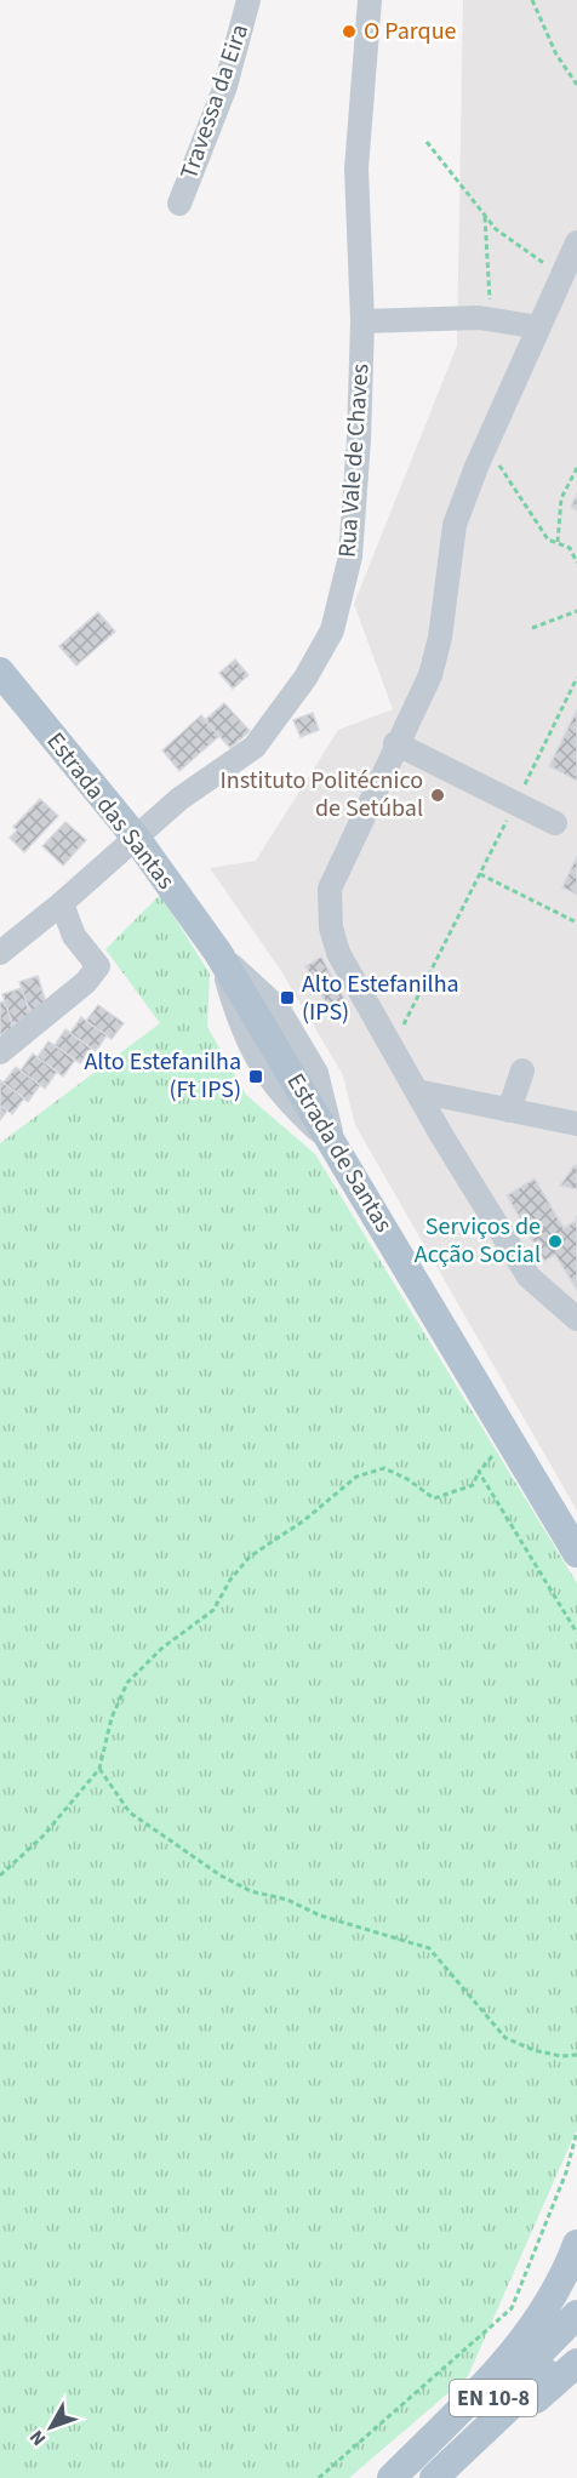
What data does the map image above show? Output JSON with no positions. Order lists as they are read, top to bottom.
{
  "streets": {
    "main road": ["Estrada das Santas", "Estrada de Santas", "EN 10-8"],
    "street": ["Travessa da Eira", "Rua Vale de Chaves"]
  },
  "crossings": [
    ["Rua Vale de Chaves", "Estrada das Santas"],
    ["Estrada das Santas", "Estrada de Santas"]
  ],
  "places": {
    "other": ["O Parque", "Instituto Politécnico de Setúbal", "Serviços de Acção Social"],
    "transit": ["Alto Estefanilha (IPS)", "Alto Estefanilha (Ft IPS)"]
  },
  "north": "bottom left"
}
